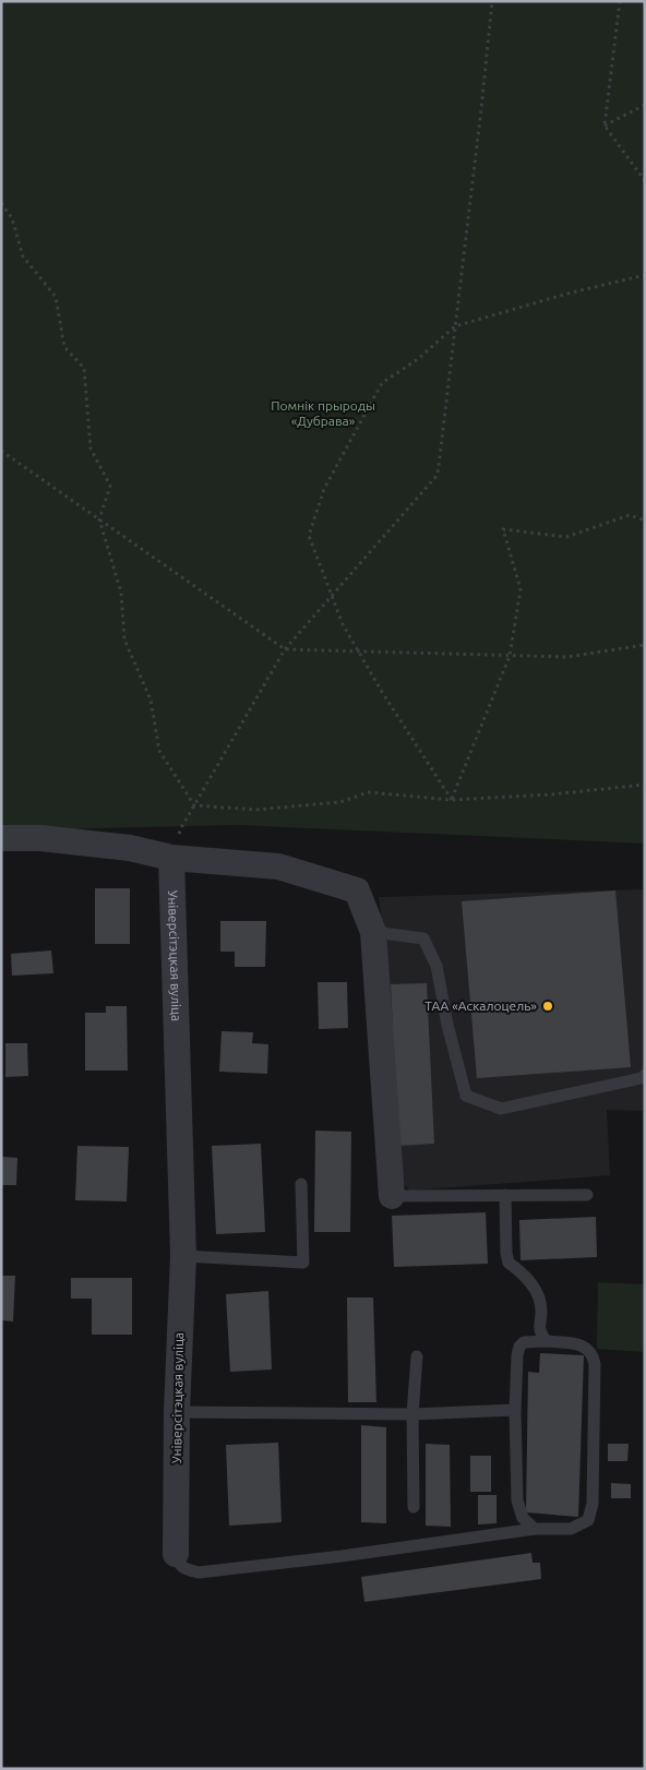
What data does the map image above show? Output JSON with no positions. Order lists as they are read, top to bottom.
{
  "streets": {
    "street": ["Універсітэцкая вуліца"]
  },
  "parks": ["Помнік прыроды «Дубрава»"],
  "places": ["ТАА «Аскалоцель»"]
}
